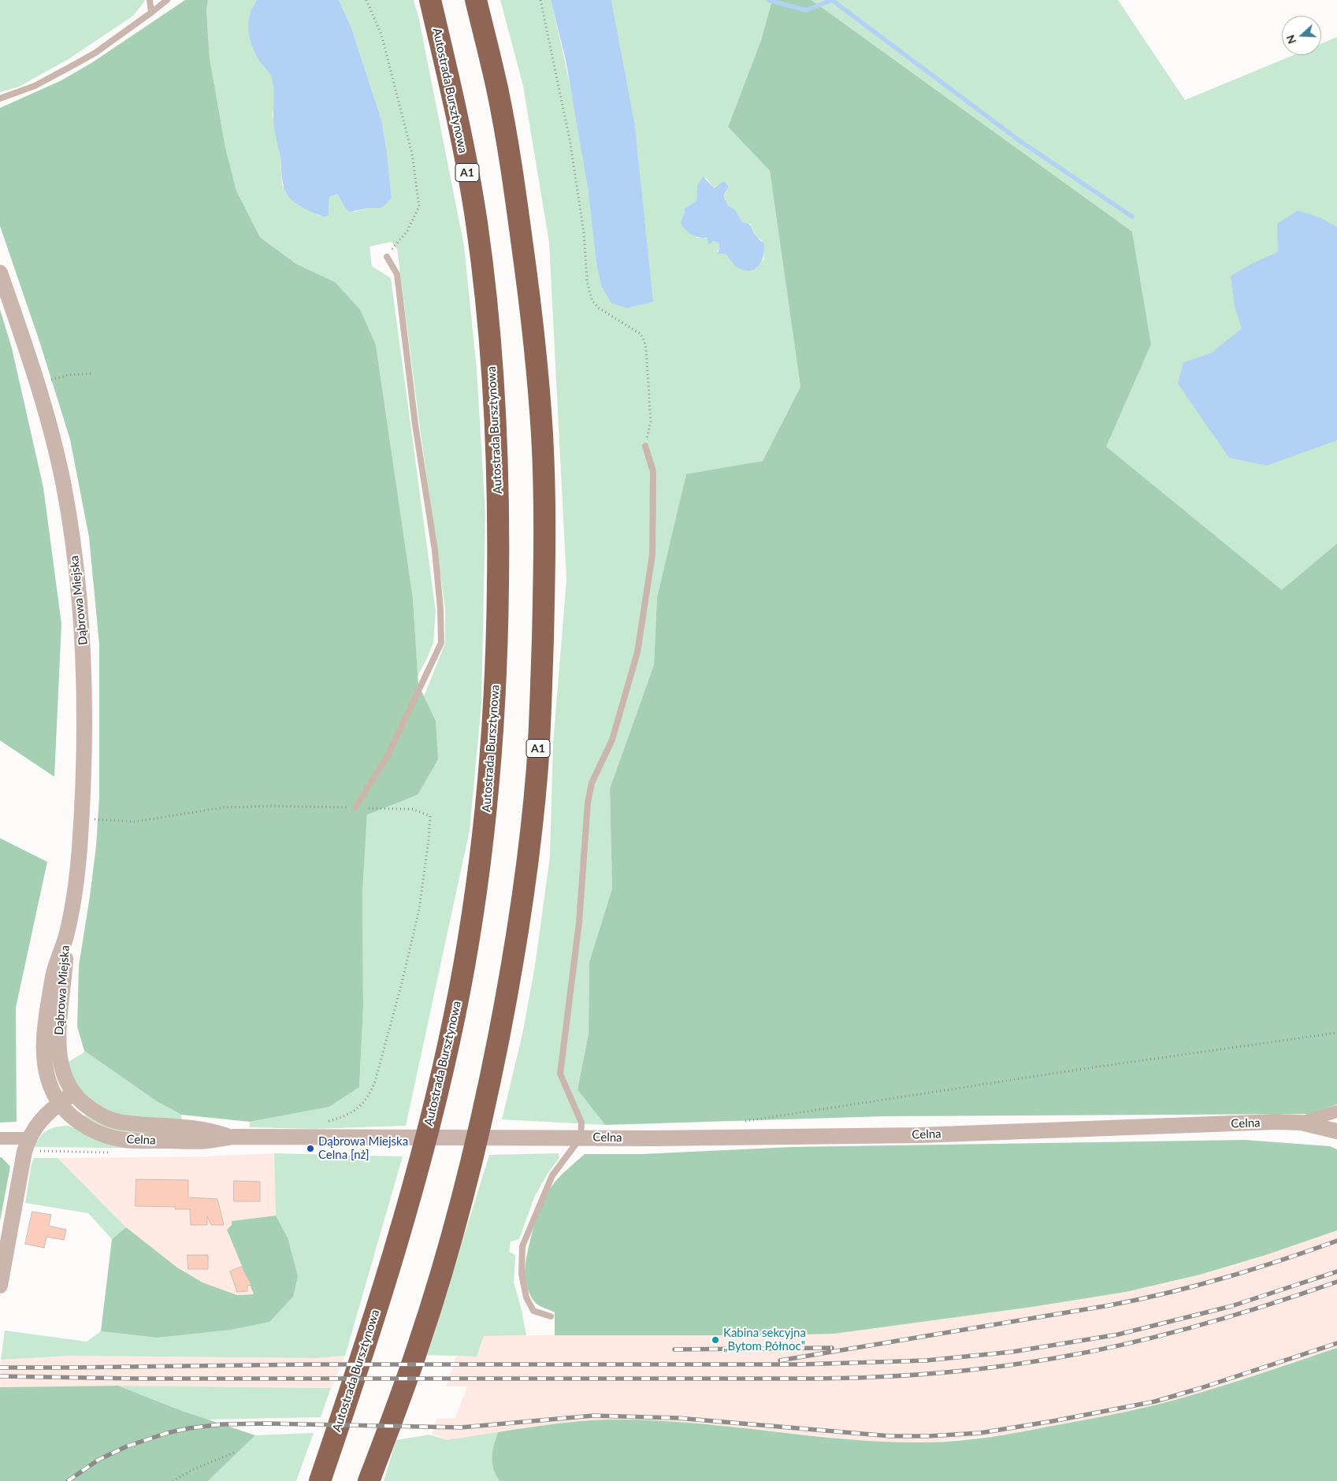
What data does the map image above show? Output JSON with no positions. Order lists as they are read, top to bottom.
{
  "streets": {
    "highway": ["Autostrada Bursztynowa", "A1"],
    "street": ["Dąbrowa Miejska", "Celna"]
  },
  "crossings": [
    ["Dąbrowa Miejska", "Celna"]
  ],
  "places": ["Dąbrowa Miejska Celna [nż]", "Kabina sekcyjna „Bytom Północ”"],
  "north": "left"
}
